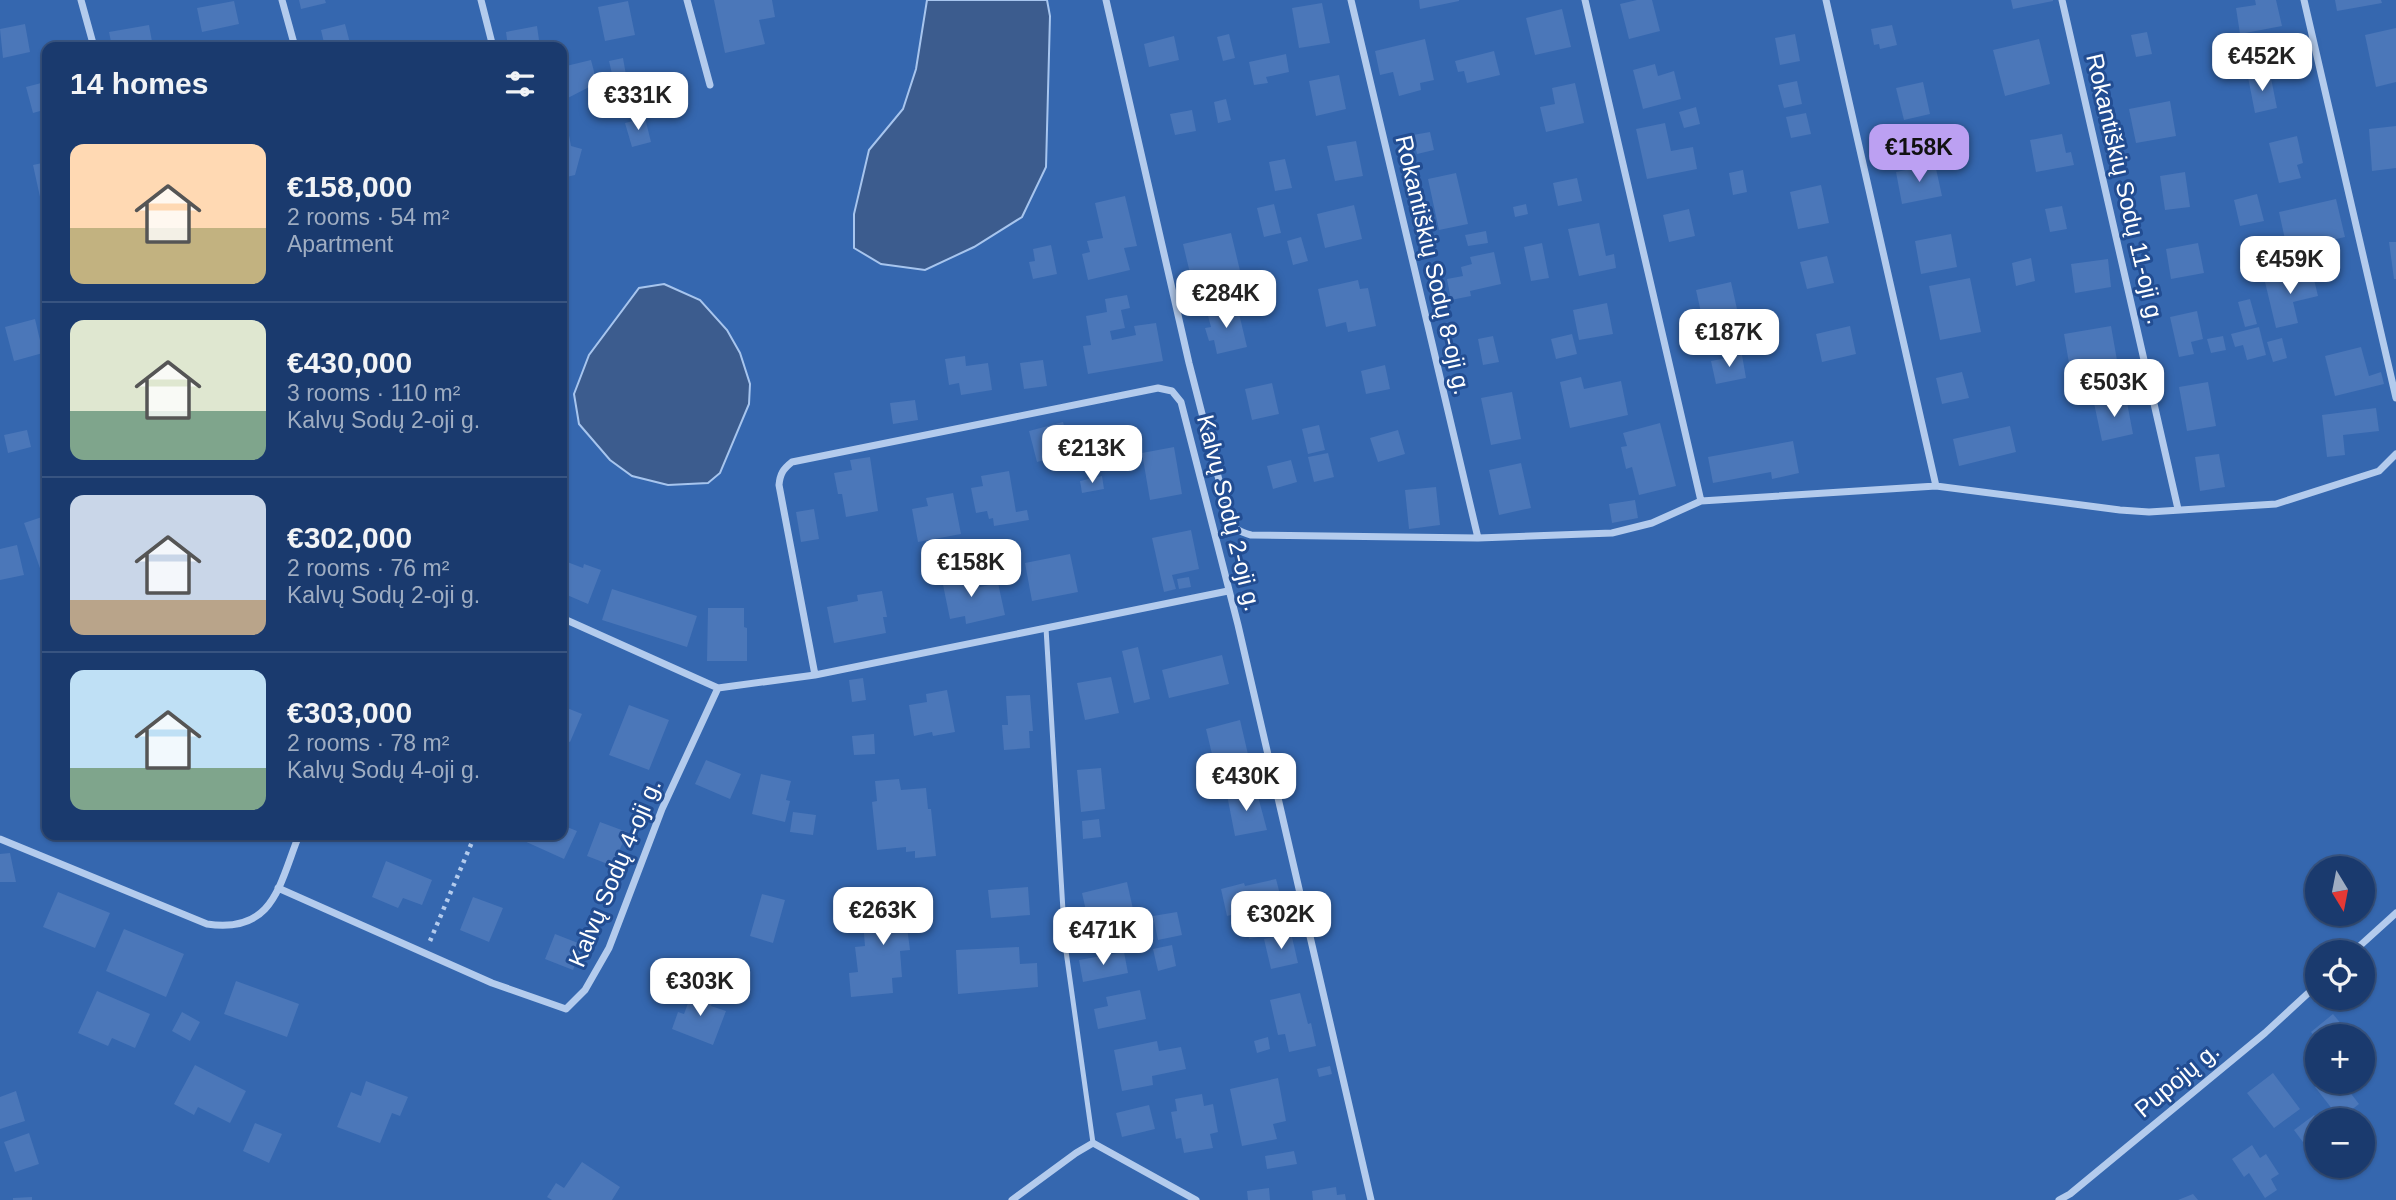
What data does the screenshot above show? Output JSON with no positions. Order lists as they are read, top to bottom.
{
  "streets": {
    "street": [
      "Rokantiškių Sodų 11-oji g.",
      "Rokantiškių Sodų 8-oji g.",
      "Kalvų Sodų 2-oji g.",
      "Kalvų Sodų 4-oji g.",
      "Pupojų g."
    ]
  },
  "north": "bottom",
  "page": {
    "price": [
      "€452K",
      "€331K",
      "€158K",
      "€459K",
      "€284K",
      "€187K",
      "€503K",
      "€213K",
      "€158K",
      "€430K",
      "€263K",
      "€302K",
      "€471K",
      "€303K"
    ],
    "heading": "14 homes",
    "list": [
      {
        "name": "€158,000",
        "note": "2 rooms · 54 m² · Apartment"
      },
      {
        "name": "€430,000",
        "note": "3 rooms · 110 m² · Kalvų Sodų 2-oji g."
      },
      {
        "name": "€302,000",
        "note": "2 rooms · 76 m² · Kalvų Sodų 2-oji g."
      },
      {
        "name": "€303,000",
        "note": "2 rooms · 78 m² · Kalvų Sodų 4-oji g."
      }
    ],
    "map_buttons": ["+", "−"]
  }
}
